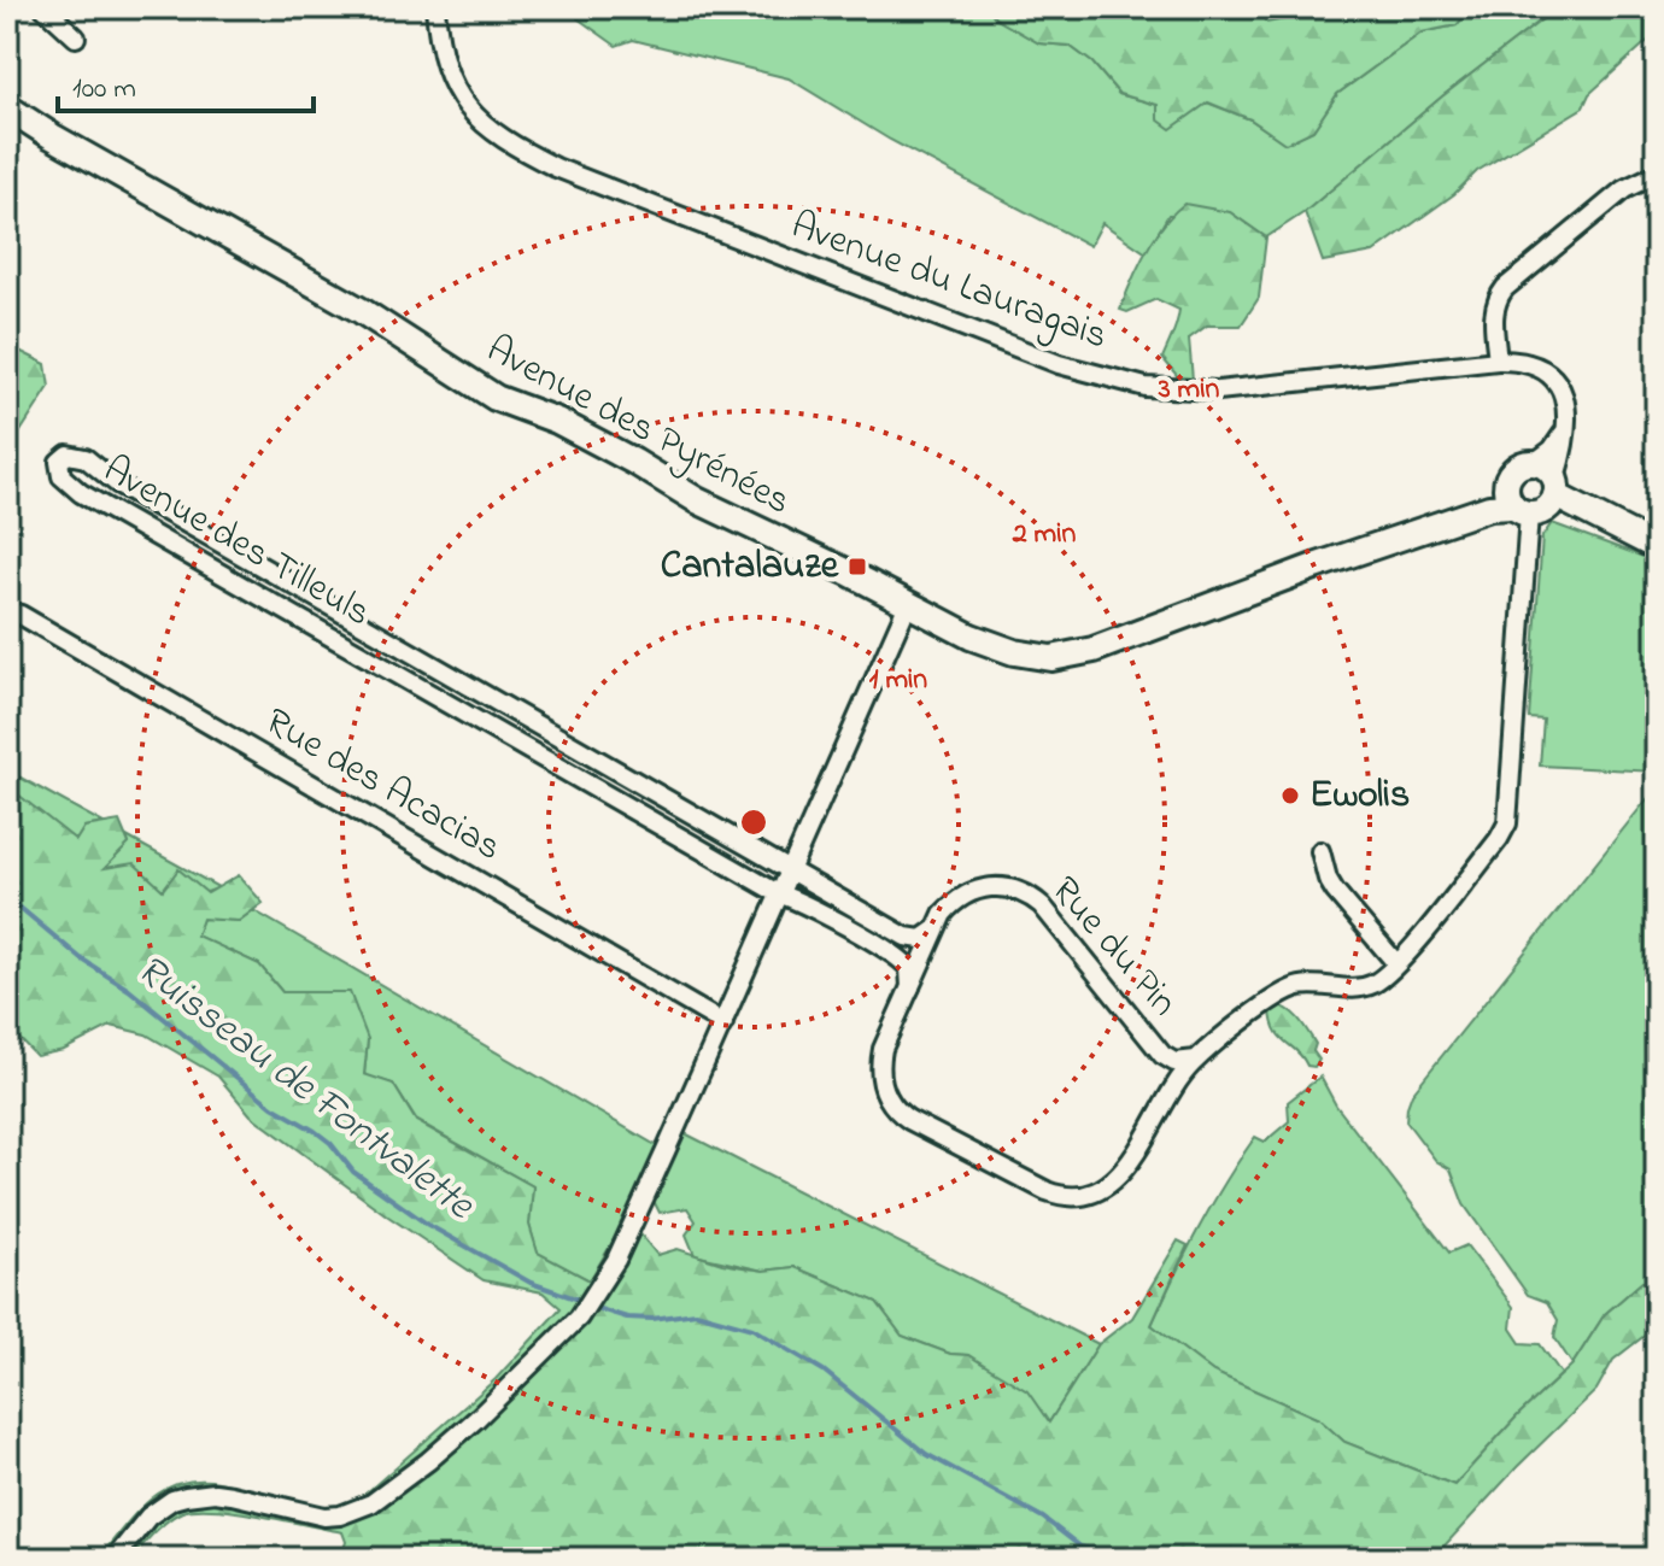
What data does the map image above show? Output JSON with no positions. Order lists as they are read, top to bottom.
{
  "streets": {
    "street": [
      "Avenue du Lauragais",
      "Avenue des Pyrénées",
      "Avenue des Tilleuls",
      "Rue des Acacias",
      "Rue du Pin"
    ]
  },
  "crossings": [
    ["Avenue des Tilleuls", "Rue du Pin"]
  ],
  "water": ["Ruisseau de Fontvalette"],
  "places": {
    "transit": ["Cantalauze"],
    "other": ["Ewolis"]
  },
  "scale_bar": "100 m",
  "rings": ["3 min", "2 min", "1 min"]
}
